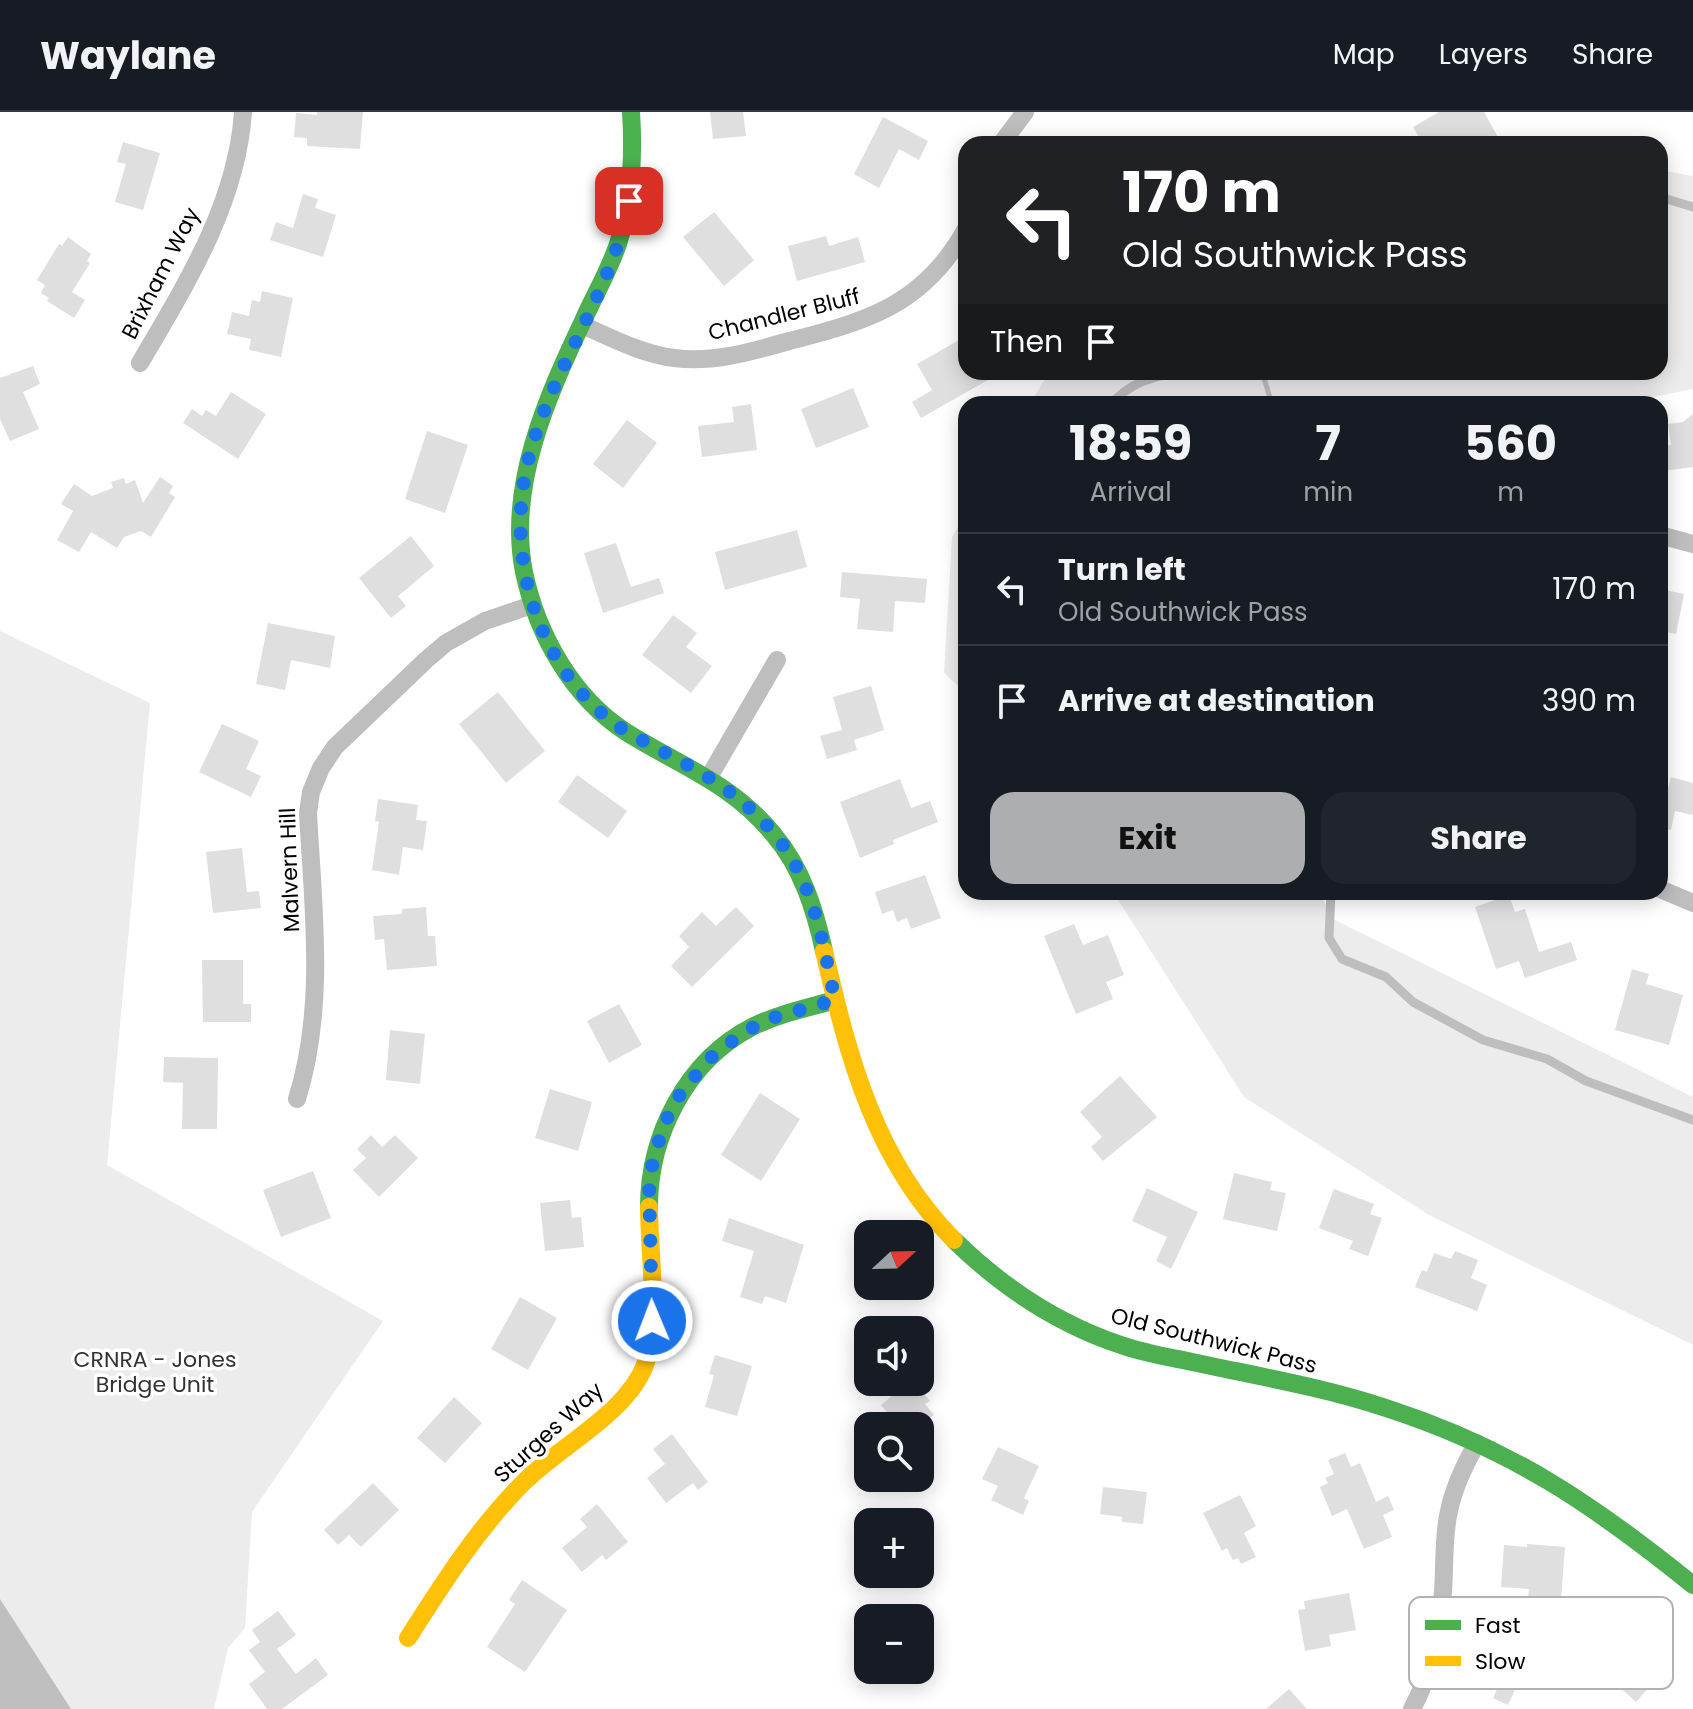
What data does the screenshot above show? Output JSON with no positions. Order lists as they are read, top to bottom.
{
  "streets": {
    "street": [
      "Brixham Way",
      "Chandler Bluff",
      "Malvern Hill",
      "Old Southwick Pass",
      "Sturges Way"
    ]
  },
  "crossings": [
    ["Chandler Bluff", "Old Southwick Pass"],
    ["Malvern Hill", "Old Southwick Pass"],
    ["Old Southwick Pass", "Sturges Way"]
  ],
  "parks": ["CRNRA - Jones Bridge Unit"],
  "legend": ["Fast", "Slow"],
  "north": "right",
  "page": {
    "header": "Waylane",
    "nav": ["Map", "Layers", "Share"],
    "turn": ["170 m", "Old Southwick Pass"],
    "then": "Then",
    "eta": [
      "18:59",
      "Arrival",
      "7",
      "min",
      "560",
      "m"
    ],
    "list": [
      {
        "name": "Turn left",
        "note": "Old Southwick Pass",
        "value": "170 m"
      },
      {
        "name": "Arrive at destination",
        "value": "390 m"
      }
    ],
    "buttons": ["Exit", "Share"],
    "map_buttons": ["+", "−"]
  }
}
